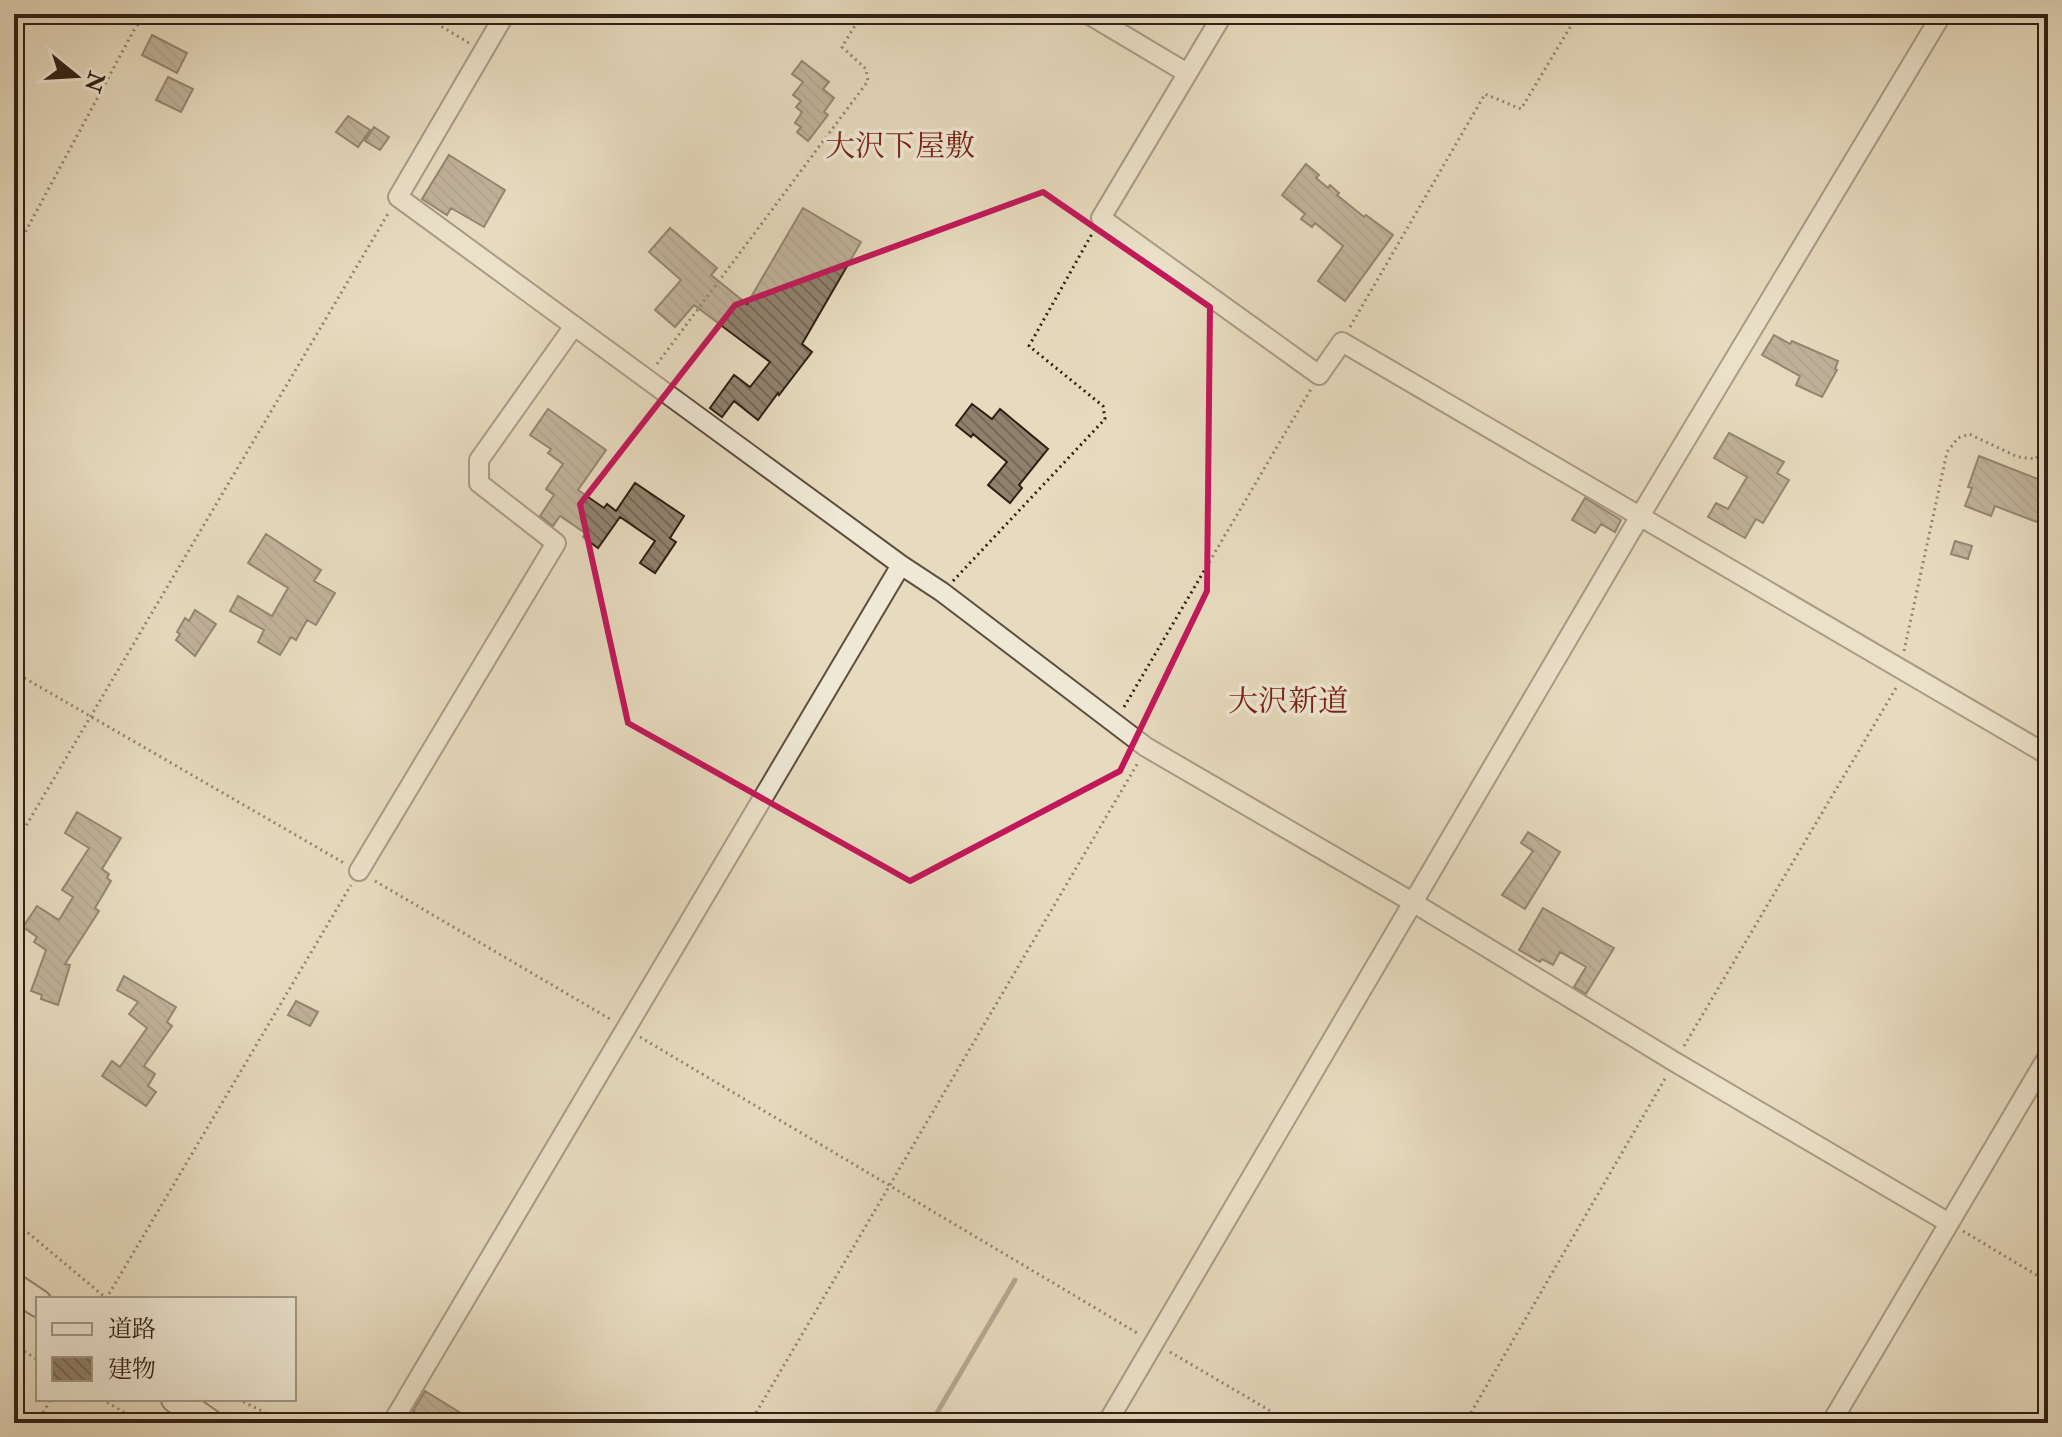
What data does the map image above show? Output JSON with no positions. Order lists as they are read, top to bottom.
{
  "districts": ["大沢下屋敷", "大沢新道"],
  "legend": ["道路", "建物"],
  "north": "right"
}
